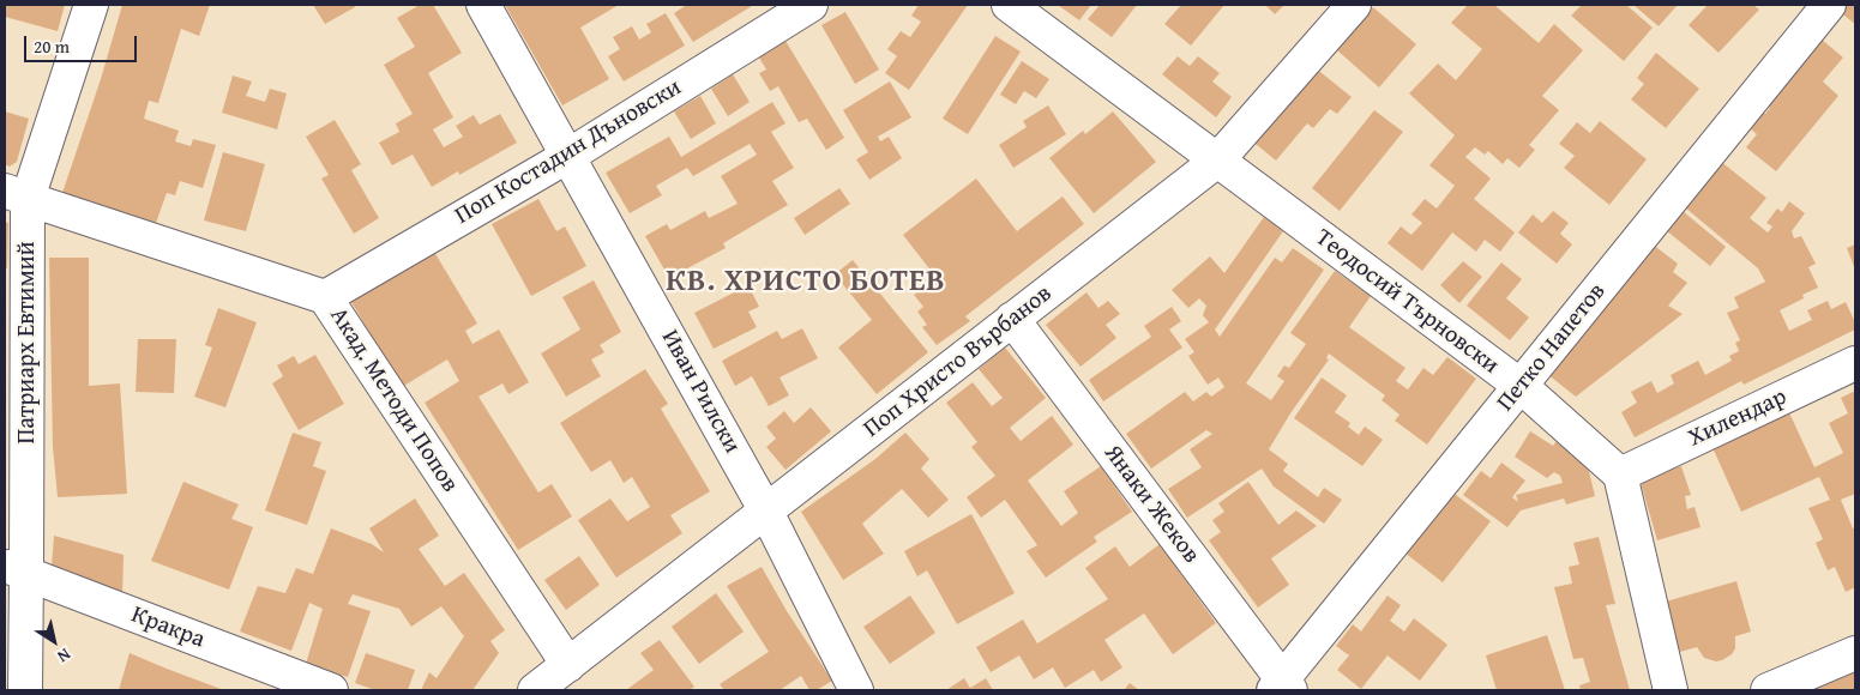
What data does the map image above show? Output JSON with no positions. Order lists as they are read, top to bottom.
{
  "streets": {
    "street": [
      "Поп Костадин Дъновски",
      "Теодосий Търновски",
      "Патриарх Евтимий",
      "Петко Напетов",
      "Поп Христо Върбанов",
      "Иван Рилски",
      "Акад. Методи Попов",
      "Хилендар",
      "Янаки Жеков",
      "Кракра"
    ]
  },
  "crossings": [
    ["Поп Костадин Дъновски", "Иван Рилски"],
    ["Поп Костадин Дъновски", "Акад. Методи Попов"],
    ["Теодосий Търновски", "Петко Напетов"],
    ["Теодосий Търновски", "Поп Христо Върбанов"],
    ["Теодосий Търновски", "Хилендар"],
    ["Патриарх Евтимий", "Акад. Методи Попов"],
    ["Патриарх Евтимий", "Кракра"],
    ["Петко Напетов", "Янаки Жеков"],
    ["Поп Христо Върбанов", "Иван Рилски"],
    ["Поп Христо Върбанов", "Акад. Методи Попов"],
    ["Поп Христо Върбанов", "Янаки Жеков"]
  ],
  "districts": ["КВ. ХРИСТО БОТЕВ"],
  "scale_bar": "20 m",
  "north": "bottom right"
}
